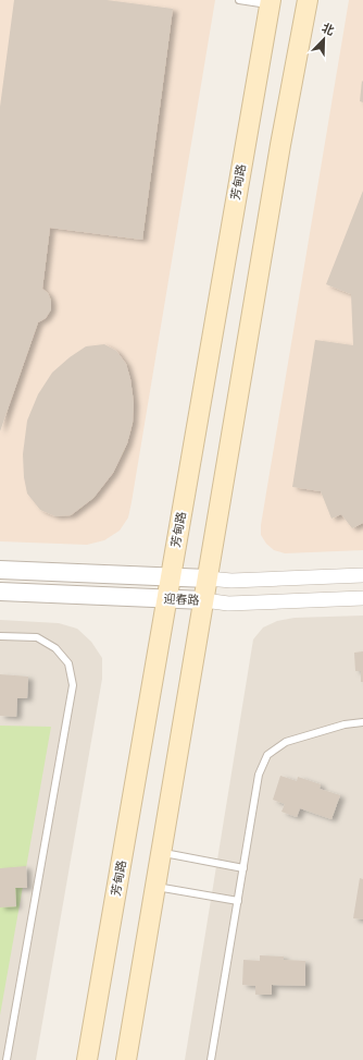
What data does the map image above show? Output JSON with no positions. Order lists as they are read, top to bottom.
{
  "streets": {
    "main road": ["芳甸路"],
    "street": ["迎春路"]
  },
  "crossings": [
    ["芳甸路", "迎春路"]
  ],
  "north": "top right"
}
